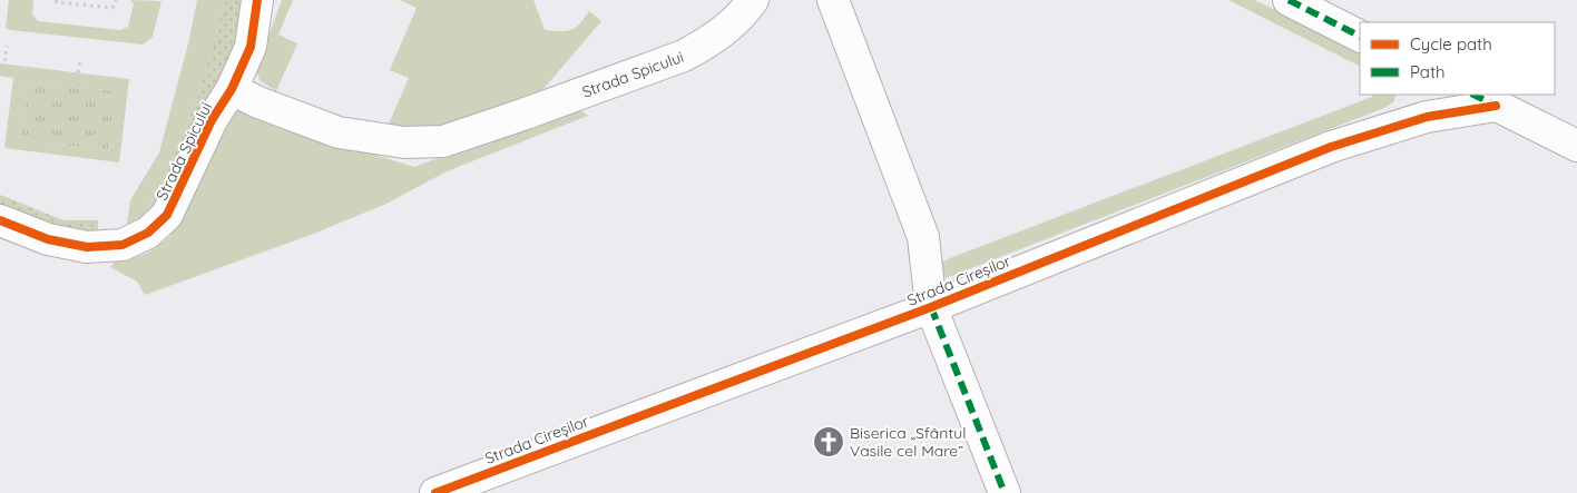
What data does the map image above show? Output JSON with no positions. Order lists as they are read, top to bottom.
{
  "streets": {
    "street": ["Strada Spicului", "Strada Cireșilor"]
  },
  "places": {
    "church": ["Biserica „Sfântul Vasile cel Mare”"]
  },
  "legend": ["Cycle path", "Path"]
}
